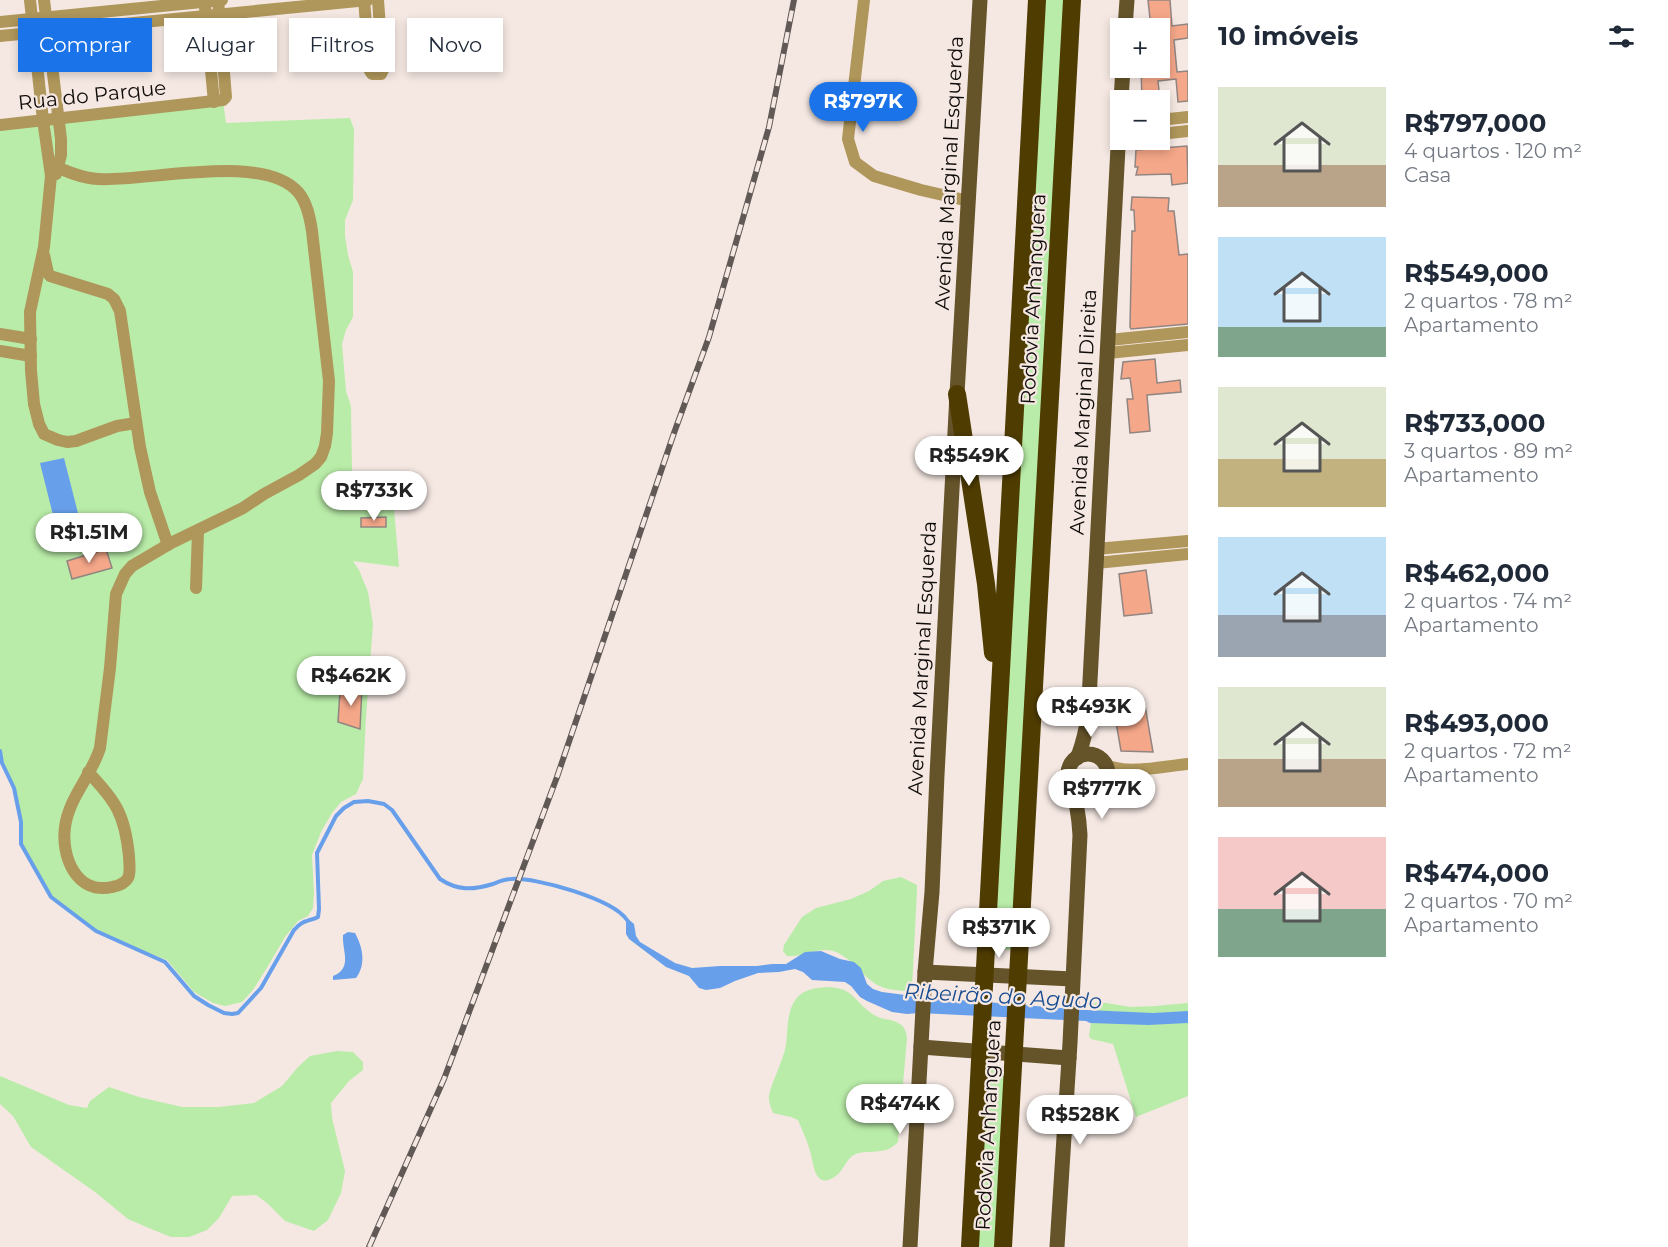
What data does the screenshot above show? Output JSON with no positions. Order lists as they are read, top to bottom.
{
  "streets": {
    "highway": ["Rodovia Anhanguera"],
    "main road": ["Avenida Marginal Esquerda", "Avenida Marginal Direita"],
    "street": ["Rua do Parque"]
  },
  "water": ["Ribeirão do Agudo"],
  "page": {
    "heading": "10 imóveis",
    "map_buttons": ["+", "−"],
    "chip": [
      "Comprar",
      "Alugar",
      "Filtros",
      "Novo"
    ],
    "list": [
      {
        "name": "R$797,000",
        "note": "4 quartos · 120 m² · Casa"
      },
      {
        "name": "R$549,000",
        "note": "2 quartos · 78 m² · Apartamento"
      },
      {
        "name": "R$733,000",
        "note": "3 quartos · 89 m² · Apartamento"
      },
      {
        "name": "R$462,000",
        "note": "2 quartos · 74 m² · Apartamento"
      },
      {
        "name": "R$493,000",
        "note": "2 quartos · 72 m² · Apartamento"
      },
      {
        "name": "R$474,000",
        "note": "2 quartos · 70 m² · Apartamento"
      }
    ],
    "price": [
      "R$797K",
      "R$549K",
      "R$733K",
      "R$1.51M",
      "R$462K",
      "R$493K",
      "R$777K",
      "R$371K",
      "R$474K",
      "R$528K"
    ]
  }
}
